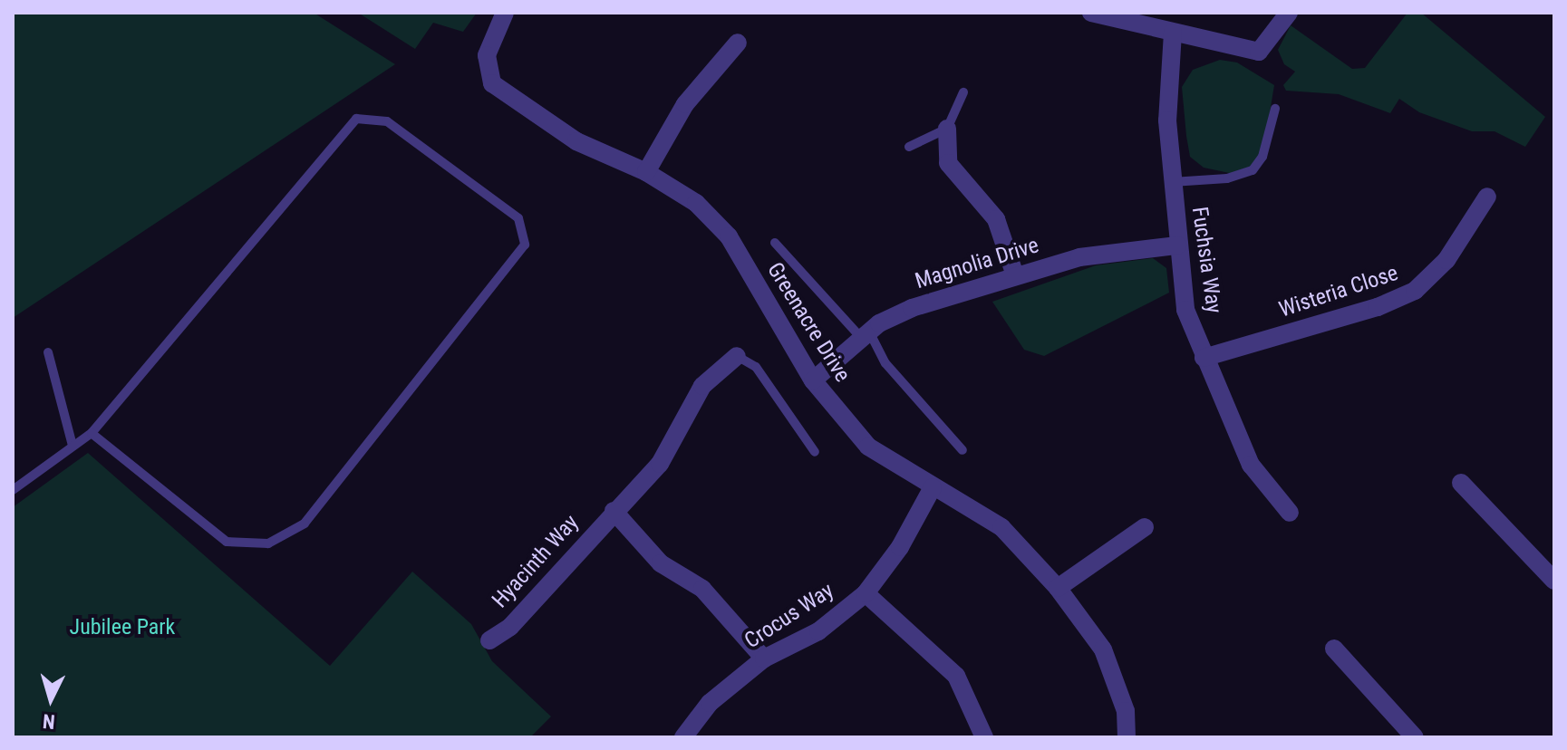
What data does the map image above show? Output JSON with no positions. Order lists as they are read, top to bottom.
{
  "streets": {
    "street": [
      "Fuchsia Way",
      "Magnolia Drive",
      "Wisteria Close",
      "Greenacre Drive",
      "Hyacinth Way",
      "Crocus Way"
    ]
  },
  "crossings": [
    ["Fuchsia Way", "Magnolia Drive"],
    ["Fuchsia Way", "Wisteria Close"],
    ["Magnolia Drive", "Greenacre Drive"],
    ["Greenacre Drive", "Crocus Way"]
  ],
  "parks": ["Jubilee Park"],
  "north": "bottom"
}
